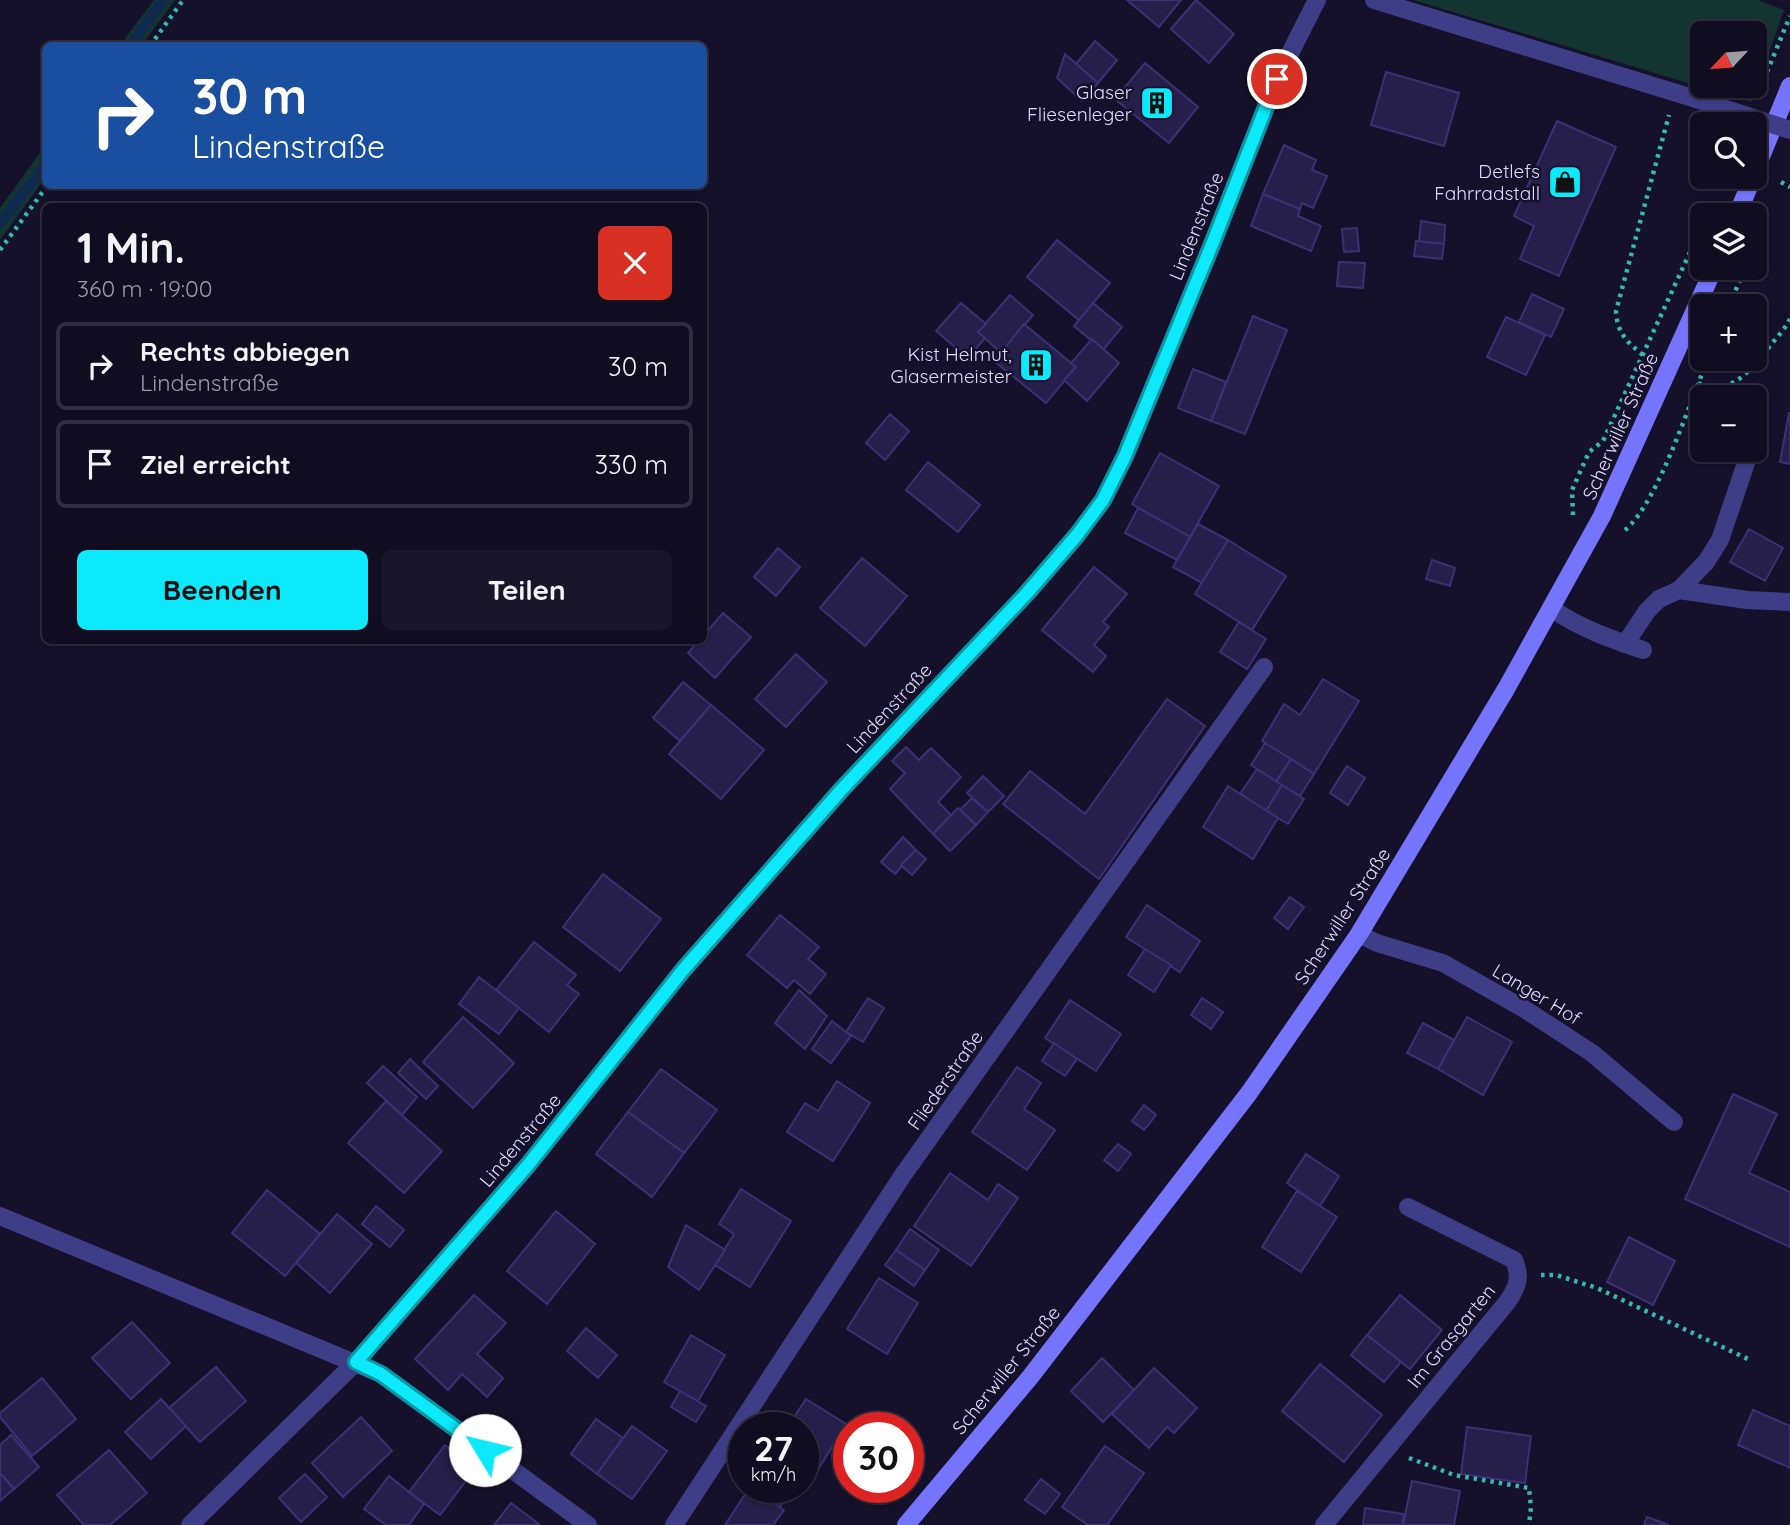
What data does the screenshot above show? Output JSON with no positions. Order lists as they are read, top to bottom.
{
  "streets": {
    "street": [
      "Lindenstraße",
      "Scherwiller Straße",
      "Langer Hof",
      "Fliederstraße",
      "Im Grasgarten"
    ]
  },
  "crossings": [
    ["Scherwiller Straße", "Langer Hof"]
  ],
  "places": {
    "building": ["Glaser Fliesenleger", "Kist Helmut, Glasermeister"],
    "shop": ["Detlefs Fahrradstall"]
  },
  "north": "bottom left",
  "page": {
    "map_buttons": ["+", "−"],
    "turn": ["30 m", "Lindenstraße"],
    "heading": ["1 Min.", "360 m · 19:00"],
    "list": [
      {
        "name": "Rechts abbiegen",
        "note": "Lindenstraße",
        "value": "30 m"
      },
      {
        "name": "Ziel erreicht",
        "value": "330 m"
      }
    ],
    "buttons": ["Beenden", "Teilen"],
    "speed": "27 km/h",
    "limit": "30"
  }
}
